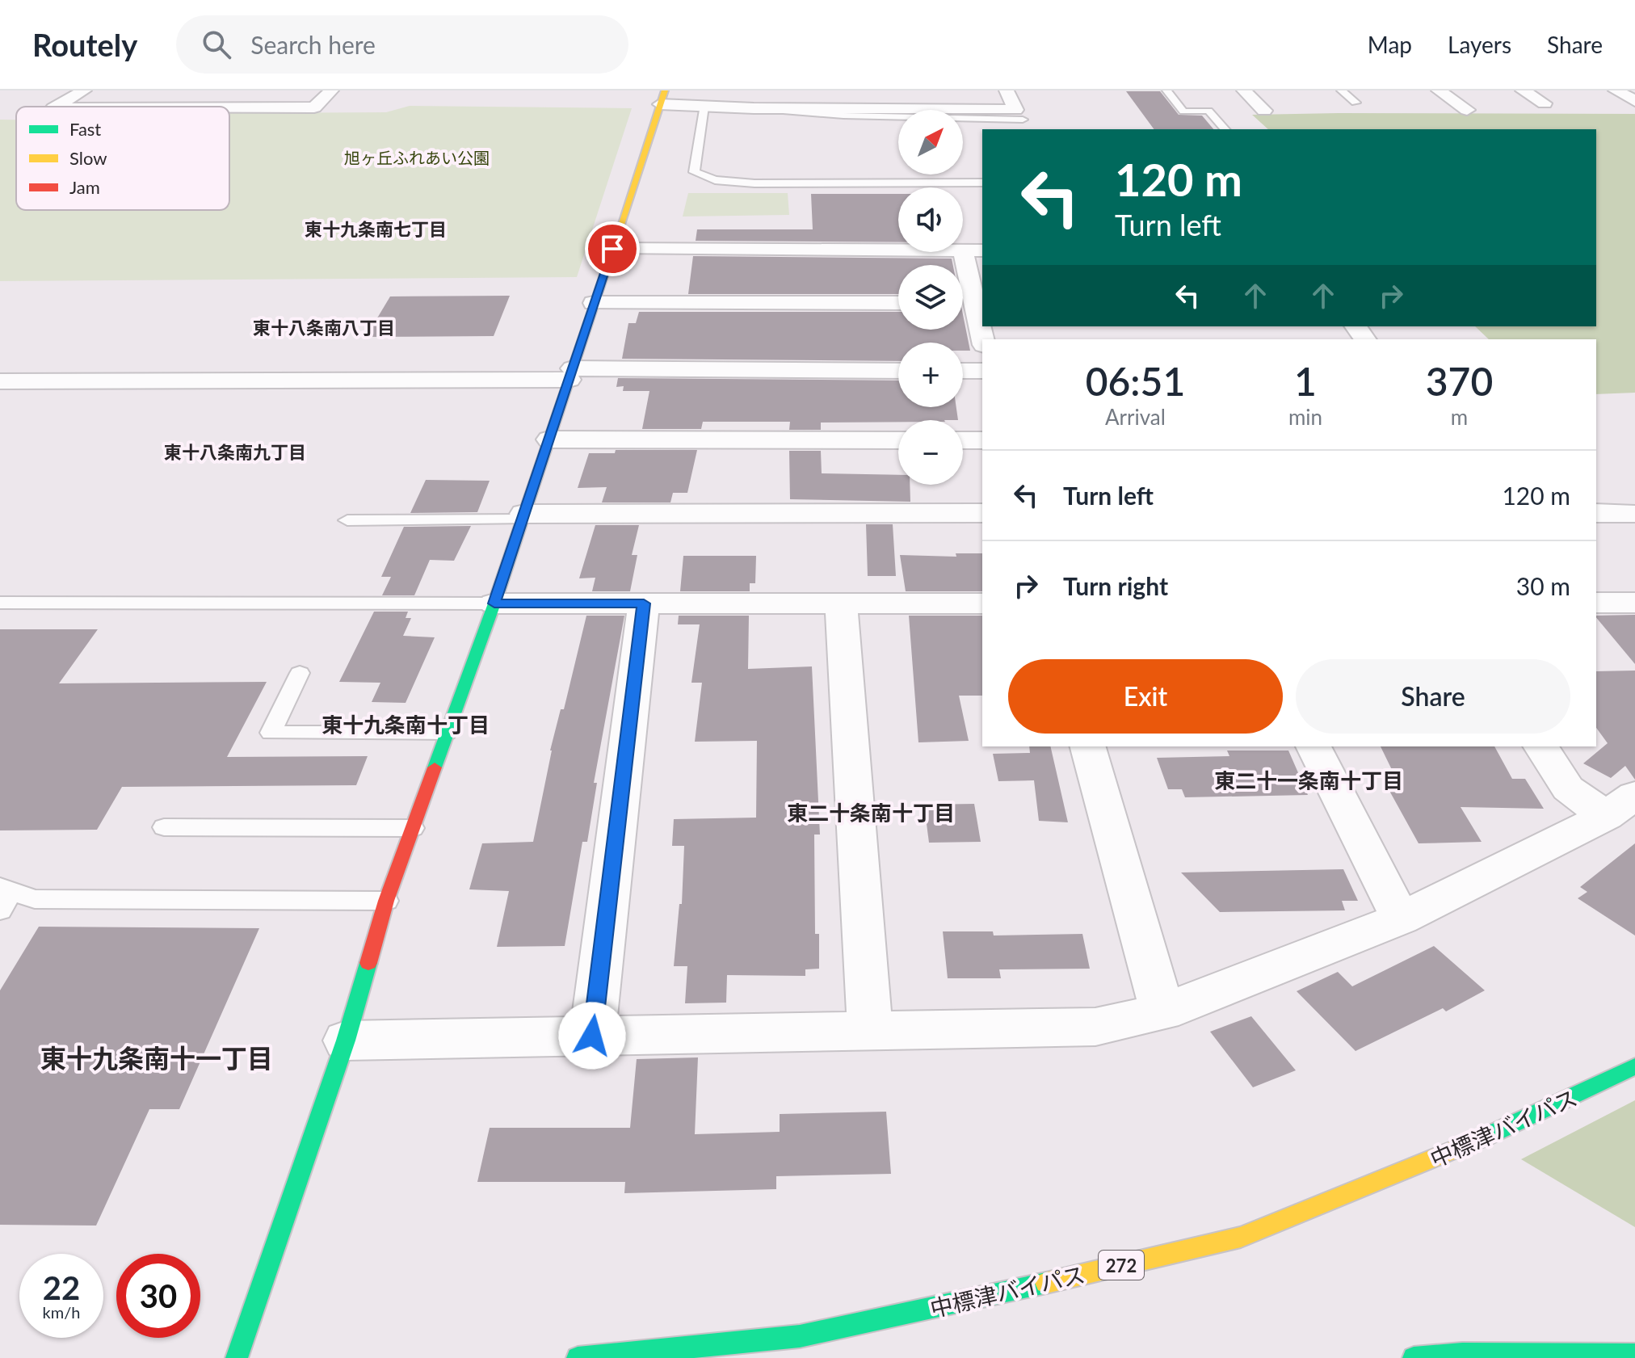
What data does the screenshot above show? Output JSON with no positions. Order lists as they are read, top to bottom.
{
  "streets": {
    "main road": ["中標津バイパス", "272"]
  },
  "districts": [
    "東十九条南七丁目",
    "東十八条南八丁目",
    "東十八条南九丁目",
    "東十九条南十丁目",
    "東二十一条南十丁目",
    "東二十条南十丁目",
    "東十九条南十一丁目"
  ],
  "parks": ["旭ヶ丘ふれあい公園"],
  "legend": ["Fast", "Slow", "Jam"],
  "north": "top right",
  "page": {
    "header": "Routely",
    "search": "Search here",
    "nav": ["Map", "Layers", "Share"],
    "map_buttons": ["+", "−"],
    "turn": ["120 m", "Turn left"],
    "eta": [
      "06:51",
      "Arrival",
      "1",
      "min",
      "370",
      "m"
    ],
    "list": [
      {
        "name": "Turn left",
        "value": "120 m"
      },
      {
        "name": "Turn right",
        "value": "30 m"
      }
    ],
    "buttons": ["Exit", "Share"],
    "speed": "22 km/h",
    "limit": "30"
  }
}
